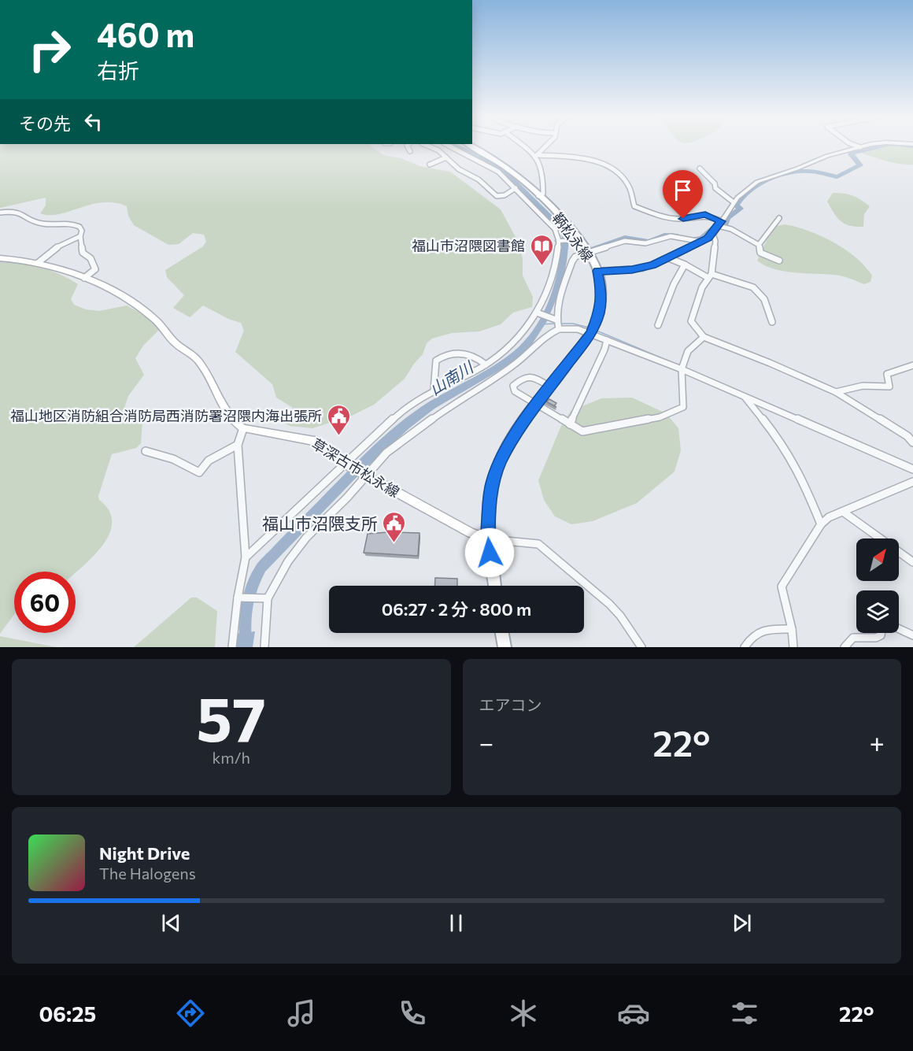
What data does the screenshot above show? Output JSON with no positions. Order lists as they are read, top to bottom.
{
  "streets": {
    "main road": ["鞆松永線", "草深古市松永線"]
  },
  "crossings": [
    ["鞆松永線", "草深古市松永線"]
  ],
  "water": ["山南川"],
  "places": {
    "library": ["福山市沼隈図書館"],
    "public building": ["福山地区消防組合消防局西消防署沼隈内海出張所", "福山市沼隈支所"]
  },
  "north": "top right",
  "page": {
    "turn": ["460 m", "右折"],
    "then": "その先",
    "limit": "60",
    "trip": "06:27 · 2 分 · 800 m",
    "tile": [
      ["57", "km/h"],
      "エアコン"
    ],
    "heat": ["−", "22°", "+"],
    "song": ["Night Drive", "The Halogens"],
    "tabs": ["06:25", "22°"]
  }
}
